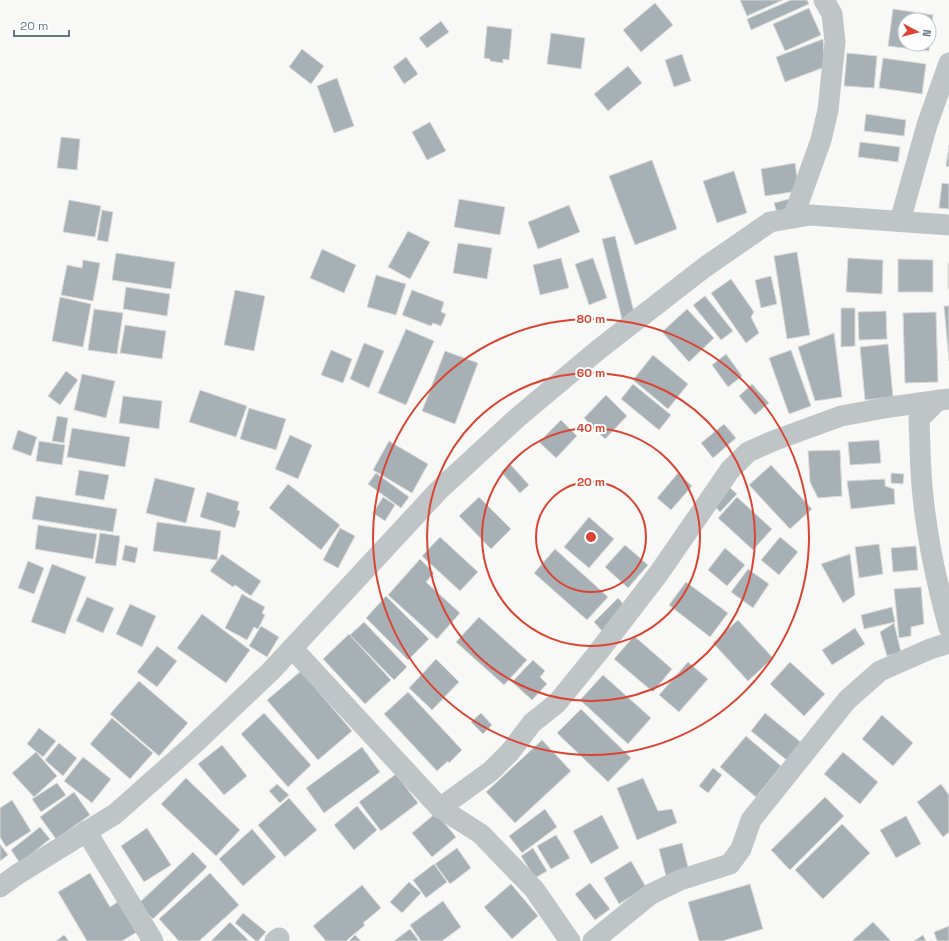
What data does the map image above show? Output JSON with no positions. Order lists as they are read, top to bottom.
{
  "scale_bar": "20 m",
  "north": "right",
  "rings": [
    "80 m",
    "60 m",
    "40 m",
    "20 m"
  ]
}
